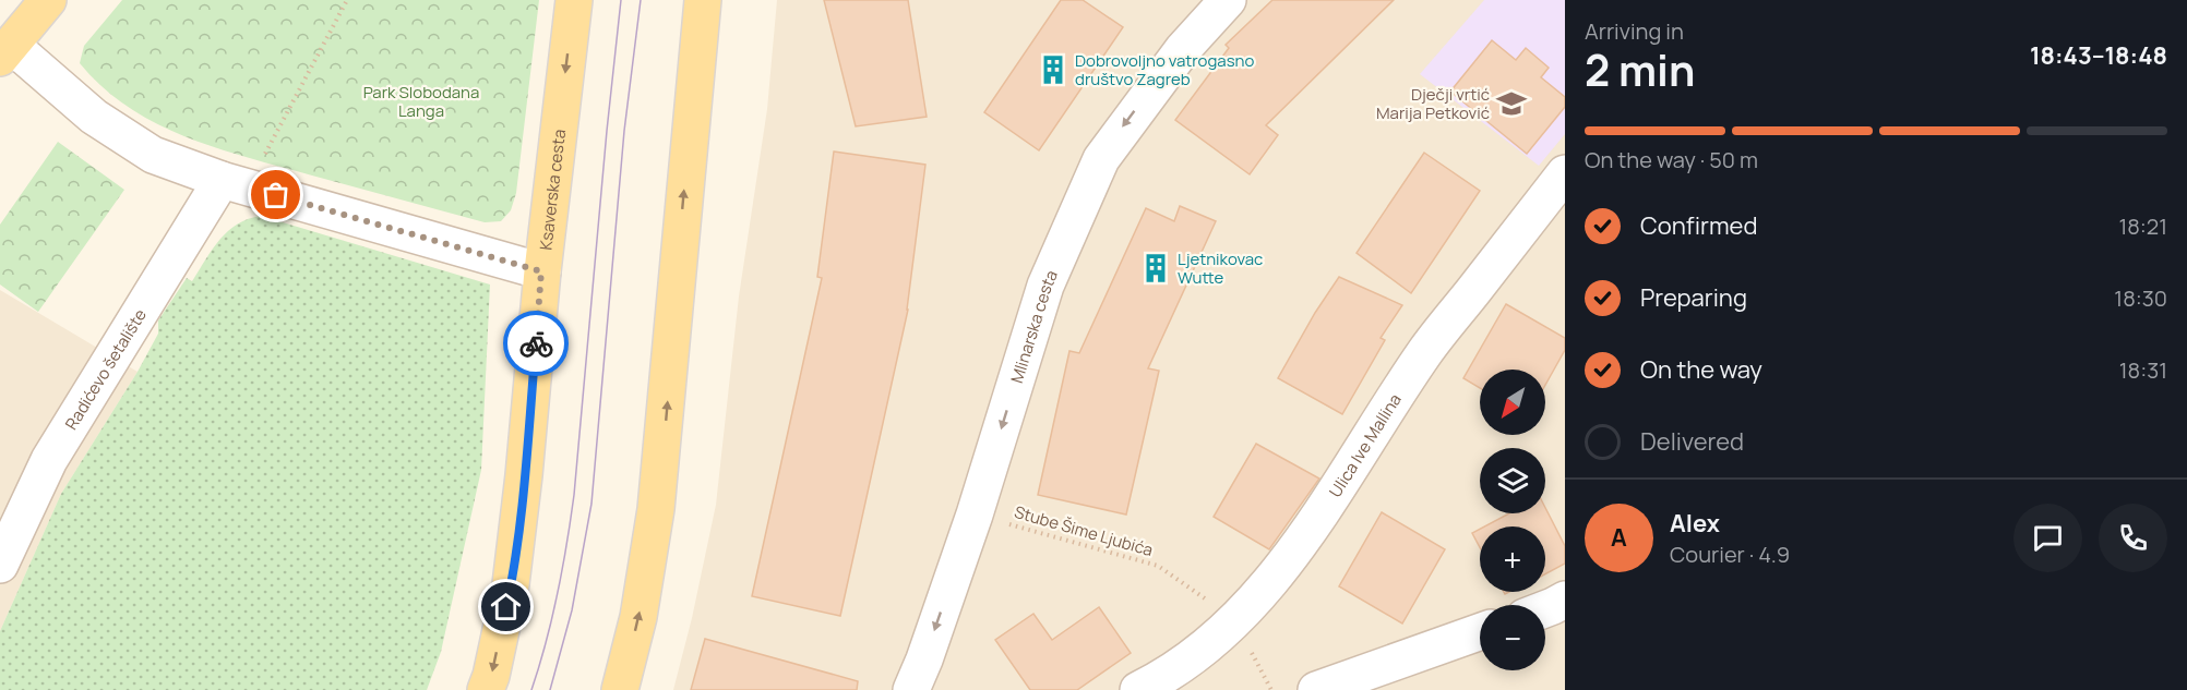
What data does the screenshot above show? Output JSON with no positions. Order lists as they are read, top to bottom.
{
  "streets": {
    "main road": ["Ksaverska cesta"],
    "street": ["Mlinarska cesta", "Radićevo šetalište", "Ulica Ive Mallina"],
    "path": ["Stube Šime Ljubića"]
  },
  "crossings": [
    ["Ulica Ive Mallina", "Stube Šime Ljubića"]
  ],
  "one_way": ["Mlinarska cesta"],
  "parks": ["Park Slobodana Langa"],
  "places": {
    "building": ["Dobrovoljno vatrogasno društvo Zagreb", "Ljetnikovac Wutte"],
    "school or university": ["Dječji vrtić Marija Petković"]
  },
  "north": "bottom left",
  "page": {
    "heading": ["2 min", "Arriving in", "18:43–18:48"],
    "panel": ["Alex", "Courier · 4.9"],
    "bar": "On the way · 50 m",
    "list": [
      ["Confirmed", "18:21"],
      ["Preparing", "18:30"],
      ["On the way", "18:31"],
      "Delivered"
    ],
    "map_buttons": ["+", "−"],
    "round": "A"
  }
}
